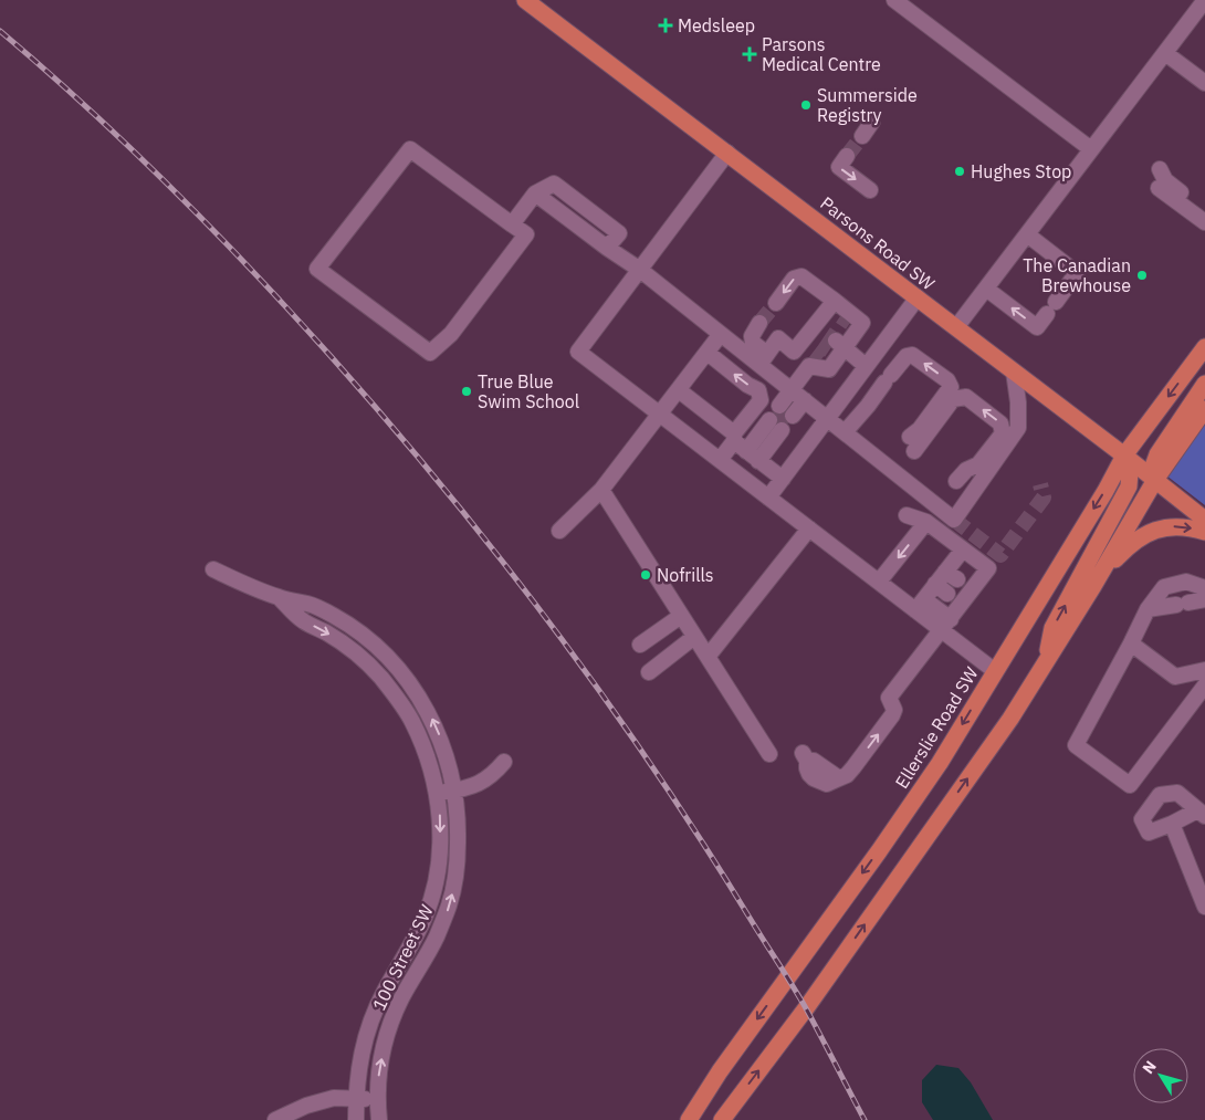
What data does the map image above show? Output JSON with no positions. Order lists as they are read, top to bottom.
{
  "streets": {
    "main road": ["Parsons Road SW", "Ellerslie Road SW"],
    "street": ["100 Street SW"]
  },
  "crossings": [
    ["Parsons Road SW", "Ellerslie Road SW"]
  ],
  "places": {
    "health": ["Medsleep", "Parsons Medical Centre"],
    "other": [
      "Summerside Registry",
      "Hughes Stop",
      "The Canadian Brewhouse",
      "True Blue Swim School",
      "Nofrills"
    ]
  },
  "north": "top left"
}
